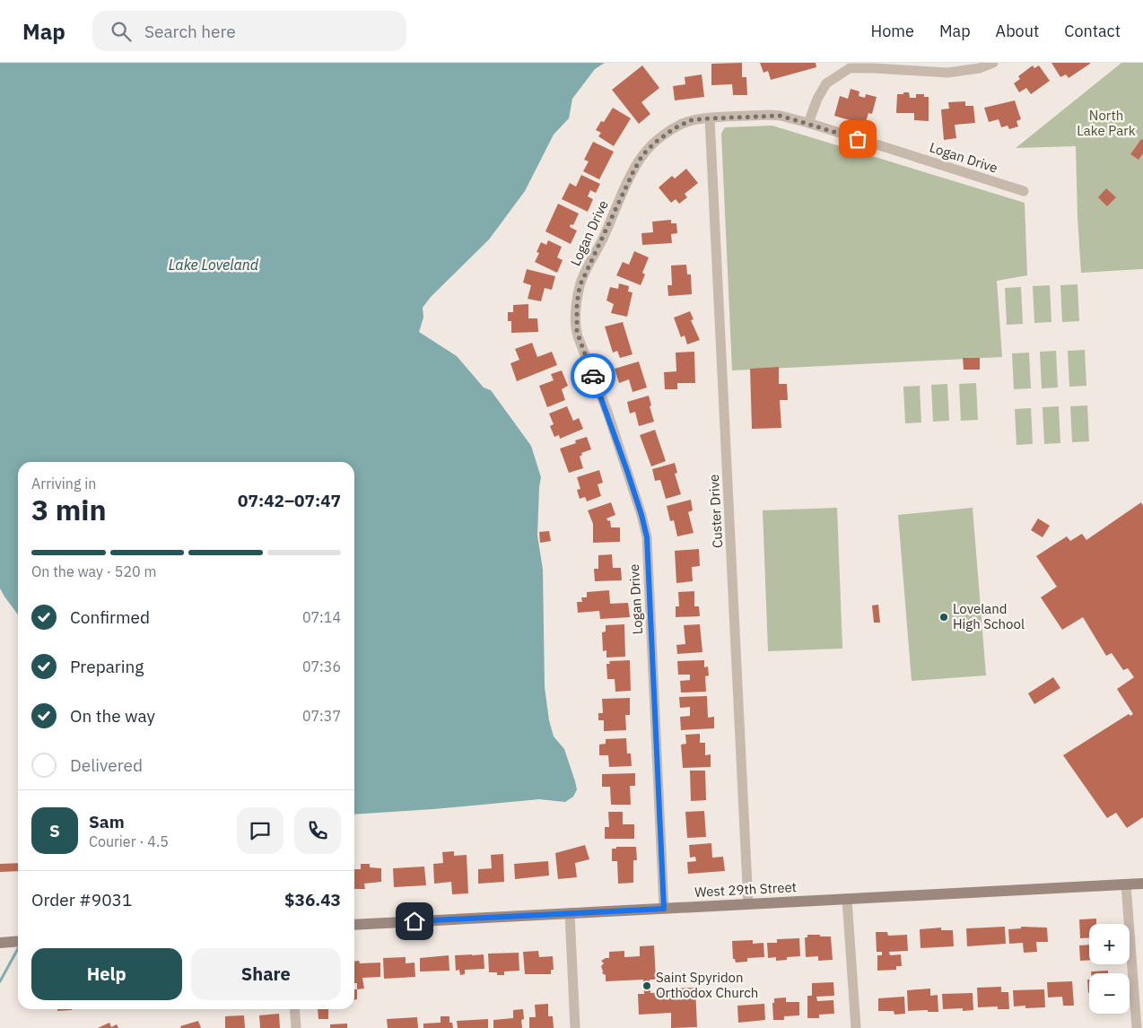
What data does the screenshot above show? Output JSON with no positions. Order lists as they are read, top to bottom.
{
  "streets": {
    "main road": ["West 29th Street"],
    "street": ["Logan Drive", "Custer Drive"]
  },
  "crossings": [
    ["Logan Drive", "Custer Drive"],
    ["Logan Drive", "West 29th Street"],
    ["Custer Drive", "West 29th Street"]
  ],
  "water": ["Lake Loveland"],
  "parks": ["North Lake Park"],
  "places": ["Loveland High School", "Saint Spyridon Orthodox Church"],
  "page": {
    "header": "Map",
    "search": "Search here",
    "nav": [
      "Home",
      "Map",
      "About",
      "Contact"
    ],
    "heading": ["3 min", "Arriving in", "07:42–07:47"],
    "panel": [
      "Sam",
      "Courier · 4.5",
      "Order #9031",
      "$36.43"
    ],
    "bar": "On the way · 520 m",
    "list": [
      ["Confirmed", "07:14"],
      ["Preparing", "07:36"],
      ["On the way", "07:37"],
      "Delivered"
    ],
    "round": "S",
    "map_buttons": ["+", "−"],
    "buttons": ["Help", "Share"]
  }
}
